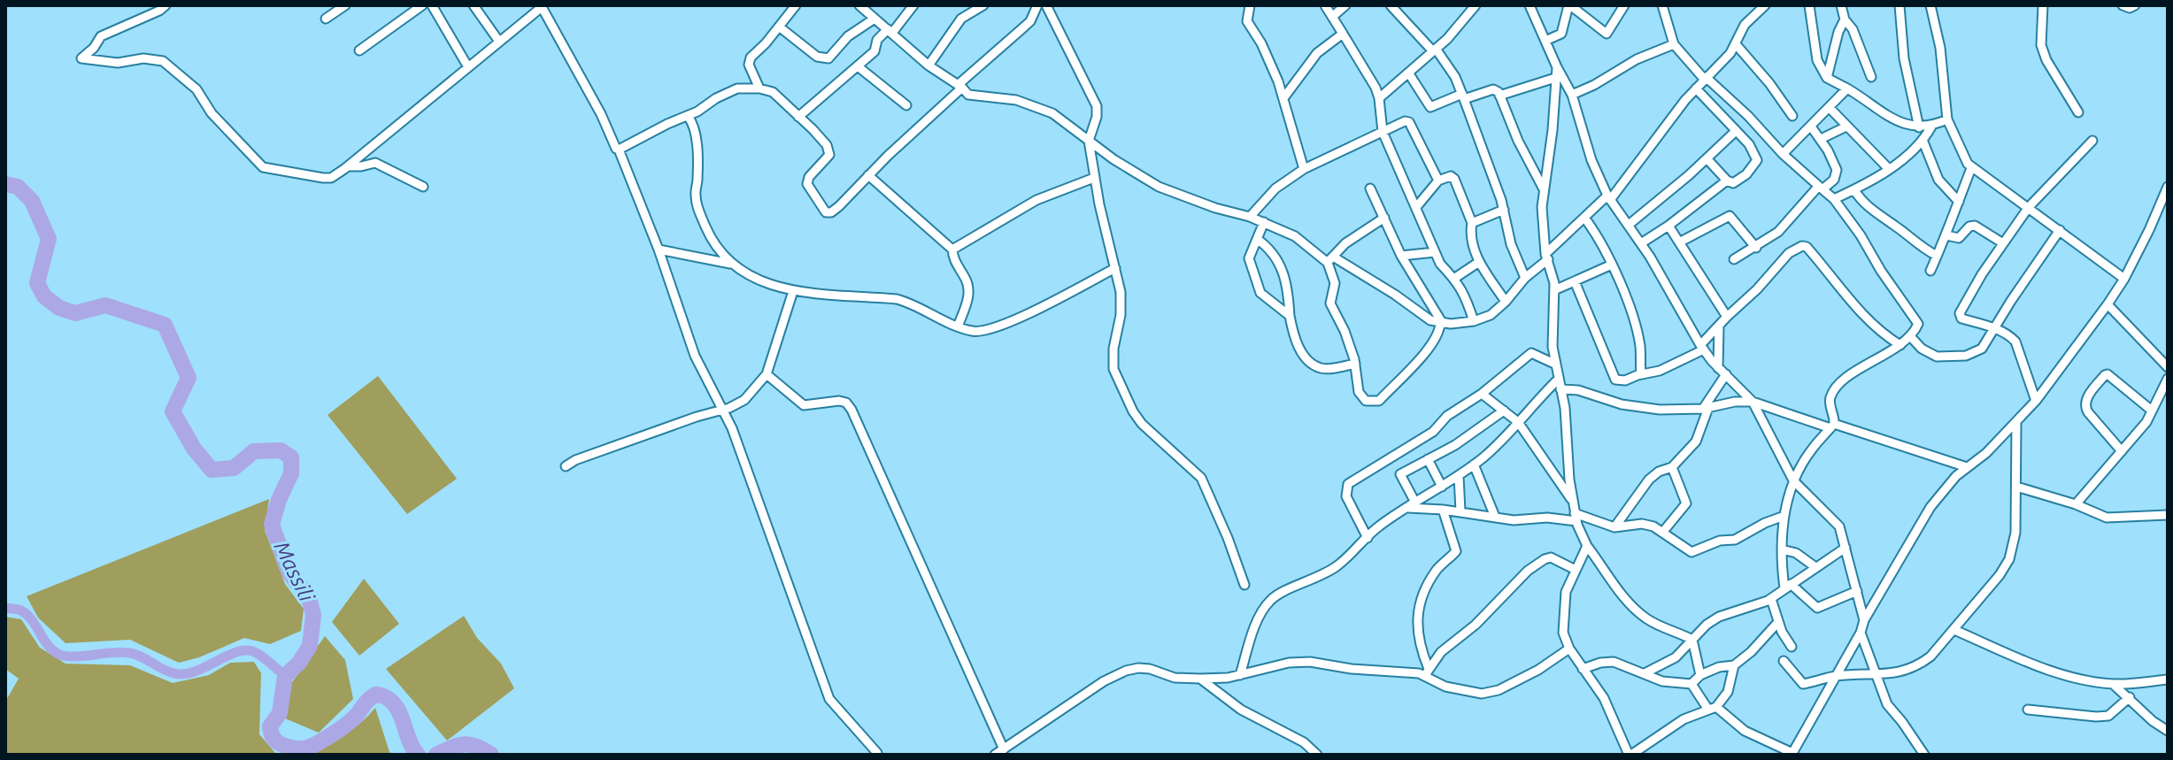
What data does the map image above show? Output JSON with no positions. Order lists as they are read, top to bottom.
{
  "water": ["Massili"]
}
